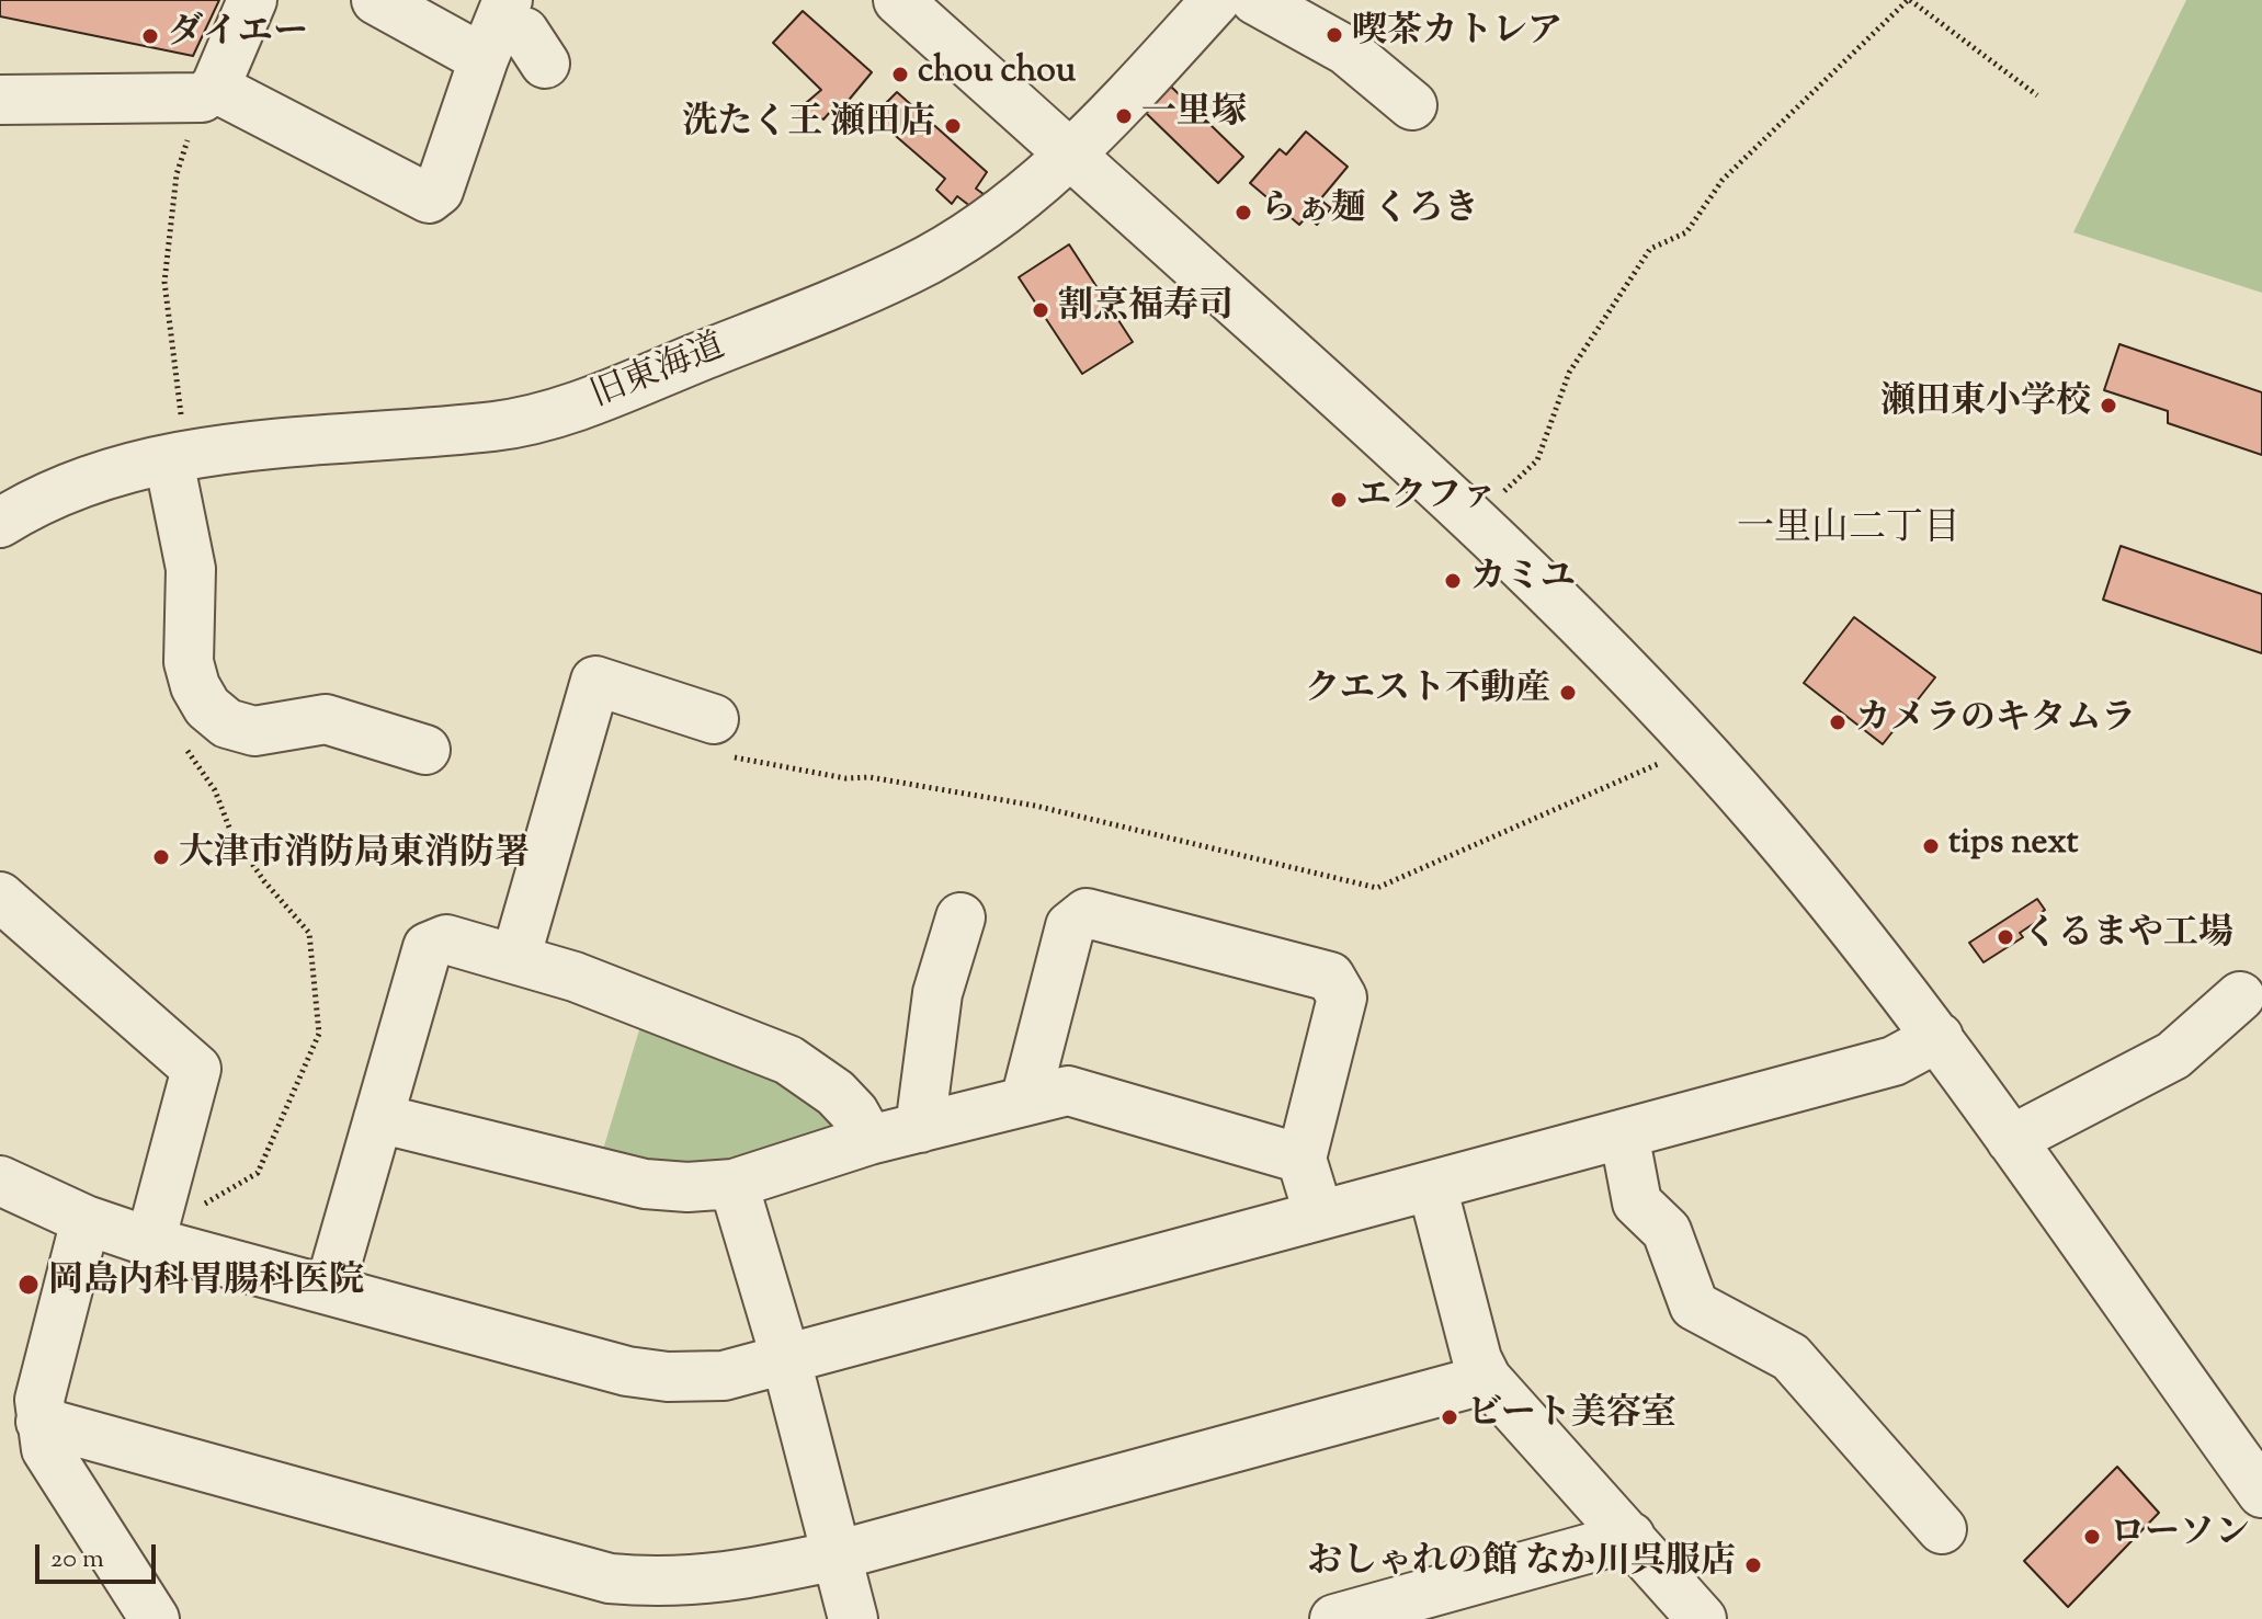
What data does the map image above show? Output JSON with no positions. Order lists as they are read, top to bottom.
{
  "streets": {
    "street": ["旧東海道"]
  },
  "districts": ["一里山二丁目"],
  "places": [
    "喫茶カトレア",
    "ダイエー",
    "chou chou",
    "一里塚",
    "洗たく王 瀬田店",
    "らぁ麺 くろき",
    "割烹福寿司",
    "瀬田東小学校",
    "エクファ",
    "カミユ",
    "クエスト不動産",
    "カメラのキタムラ",
    "tips next",
    "大津市消防局東消防署",
    "くるまや工場",
    "岡島内科胃腸科医院",
    "ビート美容室",
    "ローソン",
    "おしゃれの館 なか川呉服店"
  ],
  "scale_bar": "20 m"
}
